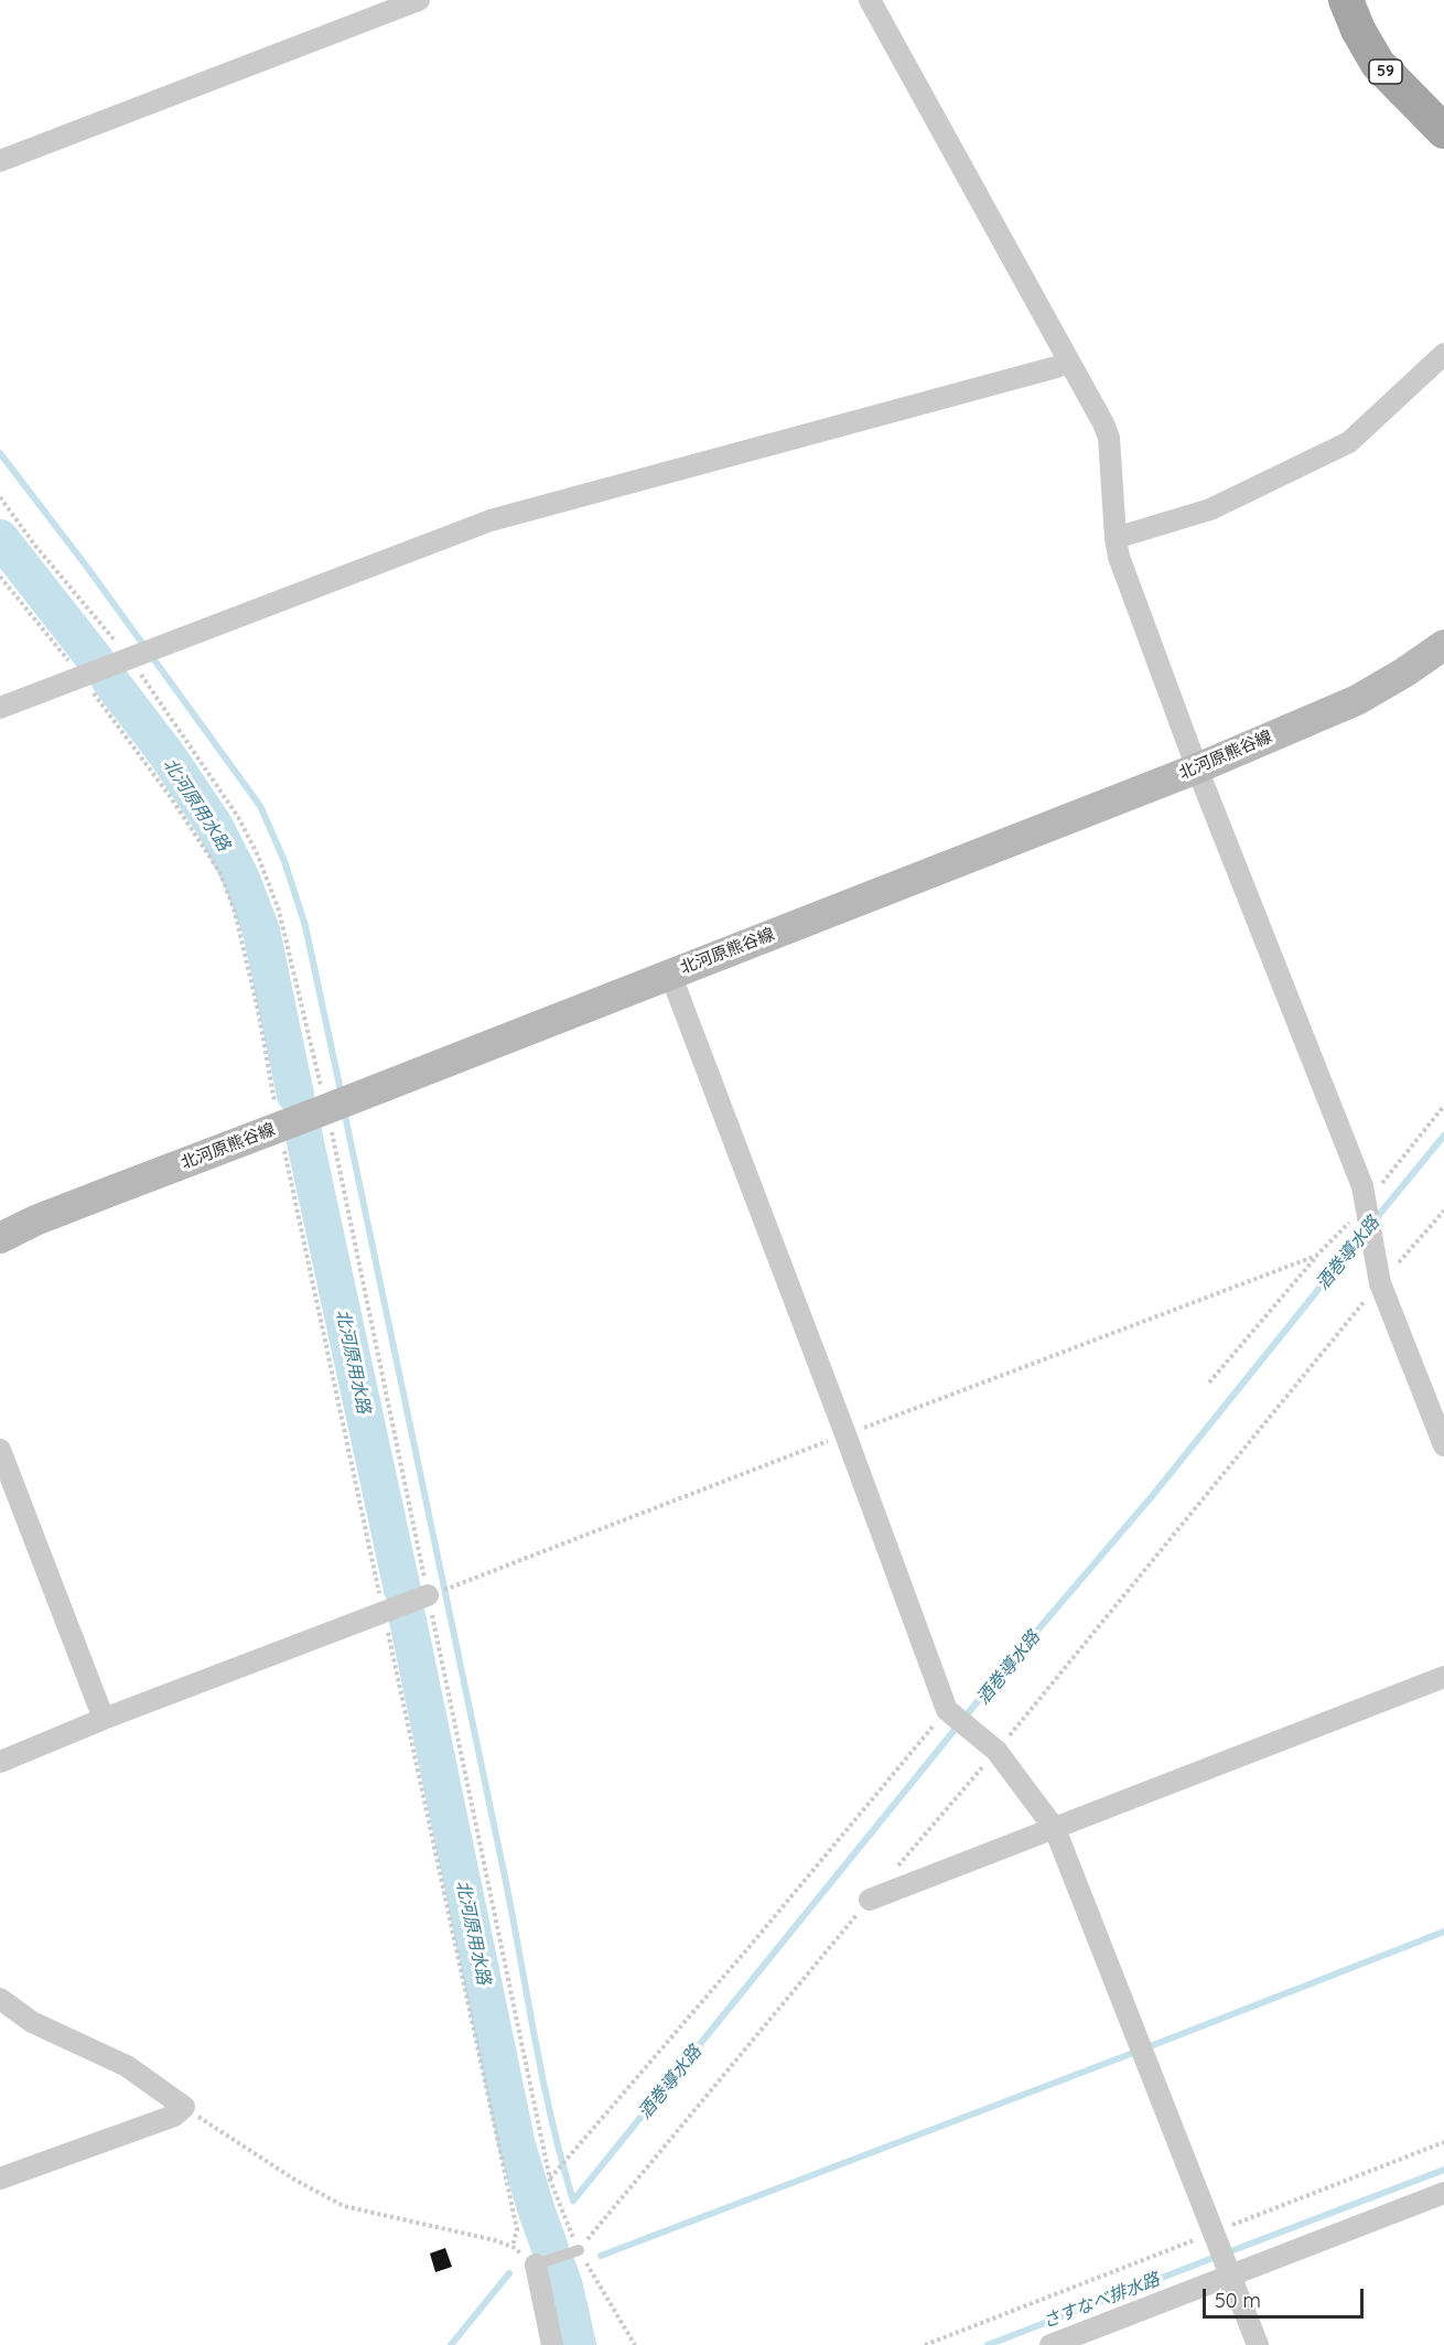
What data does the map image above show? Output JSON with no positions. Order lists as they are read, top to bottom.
{
  "streets": {
    "main road": ["59", "北河原熊谷線"]
  },
  "water": ["北河原用水路", "酒巻導水路", "さすなべ排水路"],
  "scale_bar": "50 m"
}
